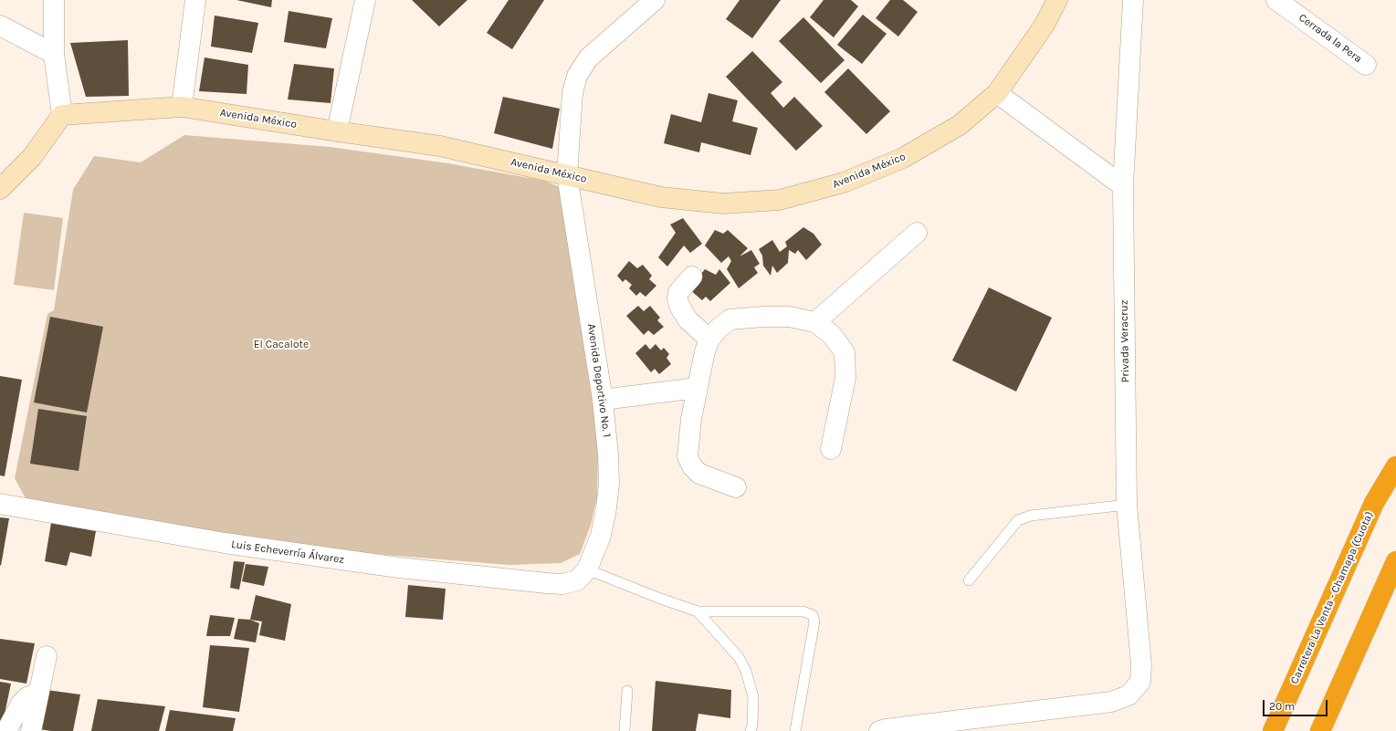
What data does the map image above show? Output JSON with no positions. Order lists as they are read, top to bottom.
{
  "streets": {
    "highway": ["Carretera La Venta - Chamapa (Cuota)"],
    "main road": ["Avenida México"],
    "street": [
      "Cerrada la Pera",
      "Privada Veracruz",
      "Avenida Deportivo No. 1",
      "Luis Echeverría Álvarez"
    ]
  },
  "crossings": [
    ["Avenida México", "Avenida Deportivo No. 1"],
    ["Avenida Deportivo No. 1", "Luis Echeverría Álvarez"]
  ],
  "parks": ["El Cacalote"],
  "scale_bar": "20 m"
}
